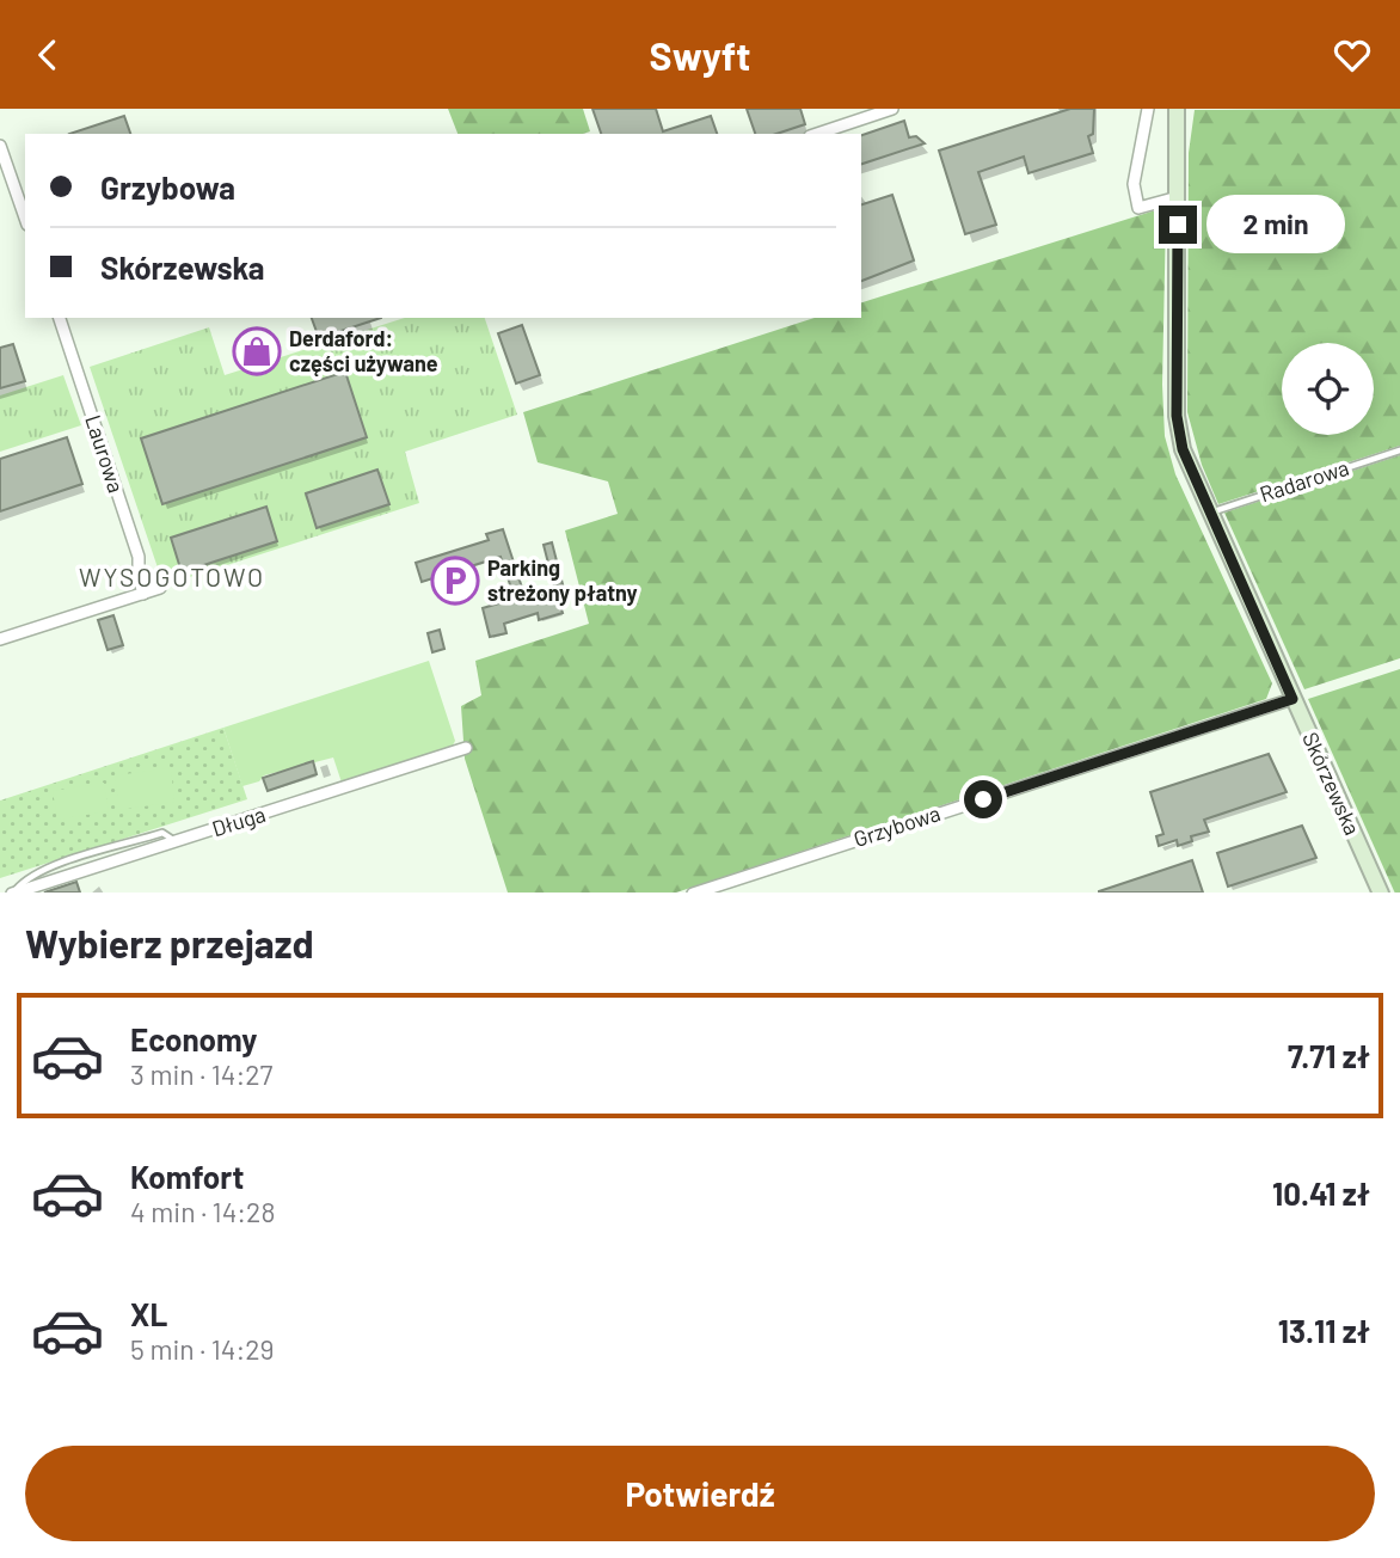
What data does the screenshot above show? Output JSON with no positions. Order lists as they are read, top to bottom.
{
  "streets": {
    "street": [
      "Laurowa",
      "Skórzewska",
      "Długa",
      "Grzybowa"
    ],
    "lane": ["Radarowa"]
  },
  "crossings": [
    ["Radarowa", "Skórzewska"],
    ["Skórzewska", "Grzybowa"]
  ],
  "districts": ["WYSOGOTOWO"],
  "places": {
    "shop": ["Derdaford: części używane"],
    "parking": ["Parking streżony płatny"]
  },
  "page": {
    "header": "Swyft",
    "banner": ["Grzybowa", "Skórzewska"],
    "bubble": "2 min",
    "heading": "Wybierz przejazd",
    "list": [
      {
        "name": "Economy",
        "note": "3 min · 14:27",
        "value": "7.71 zł"
      },
      {
        "name": "Komfort",
        "note": "4 min · 14:28",
        "value": "10.41 zł"
      },
      {
        "name": "XL",
        "note": "5 min · 14:29",
        "value": "13.11 zł"
      }
    ],
    "buttons": "Potwierdź"
  }
}
